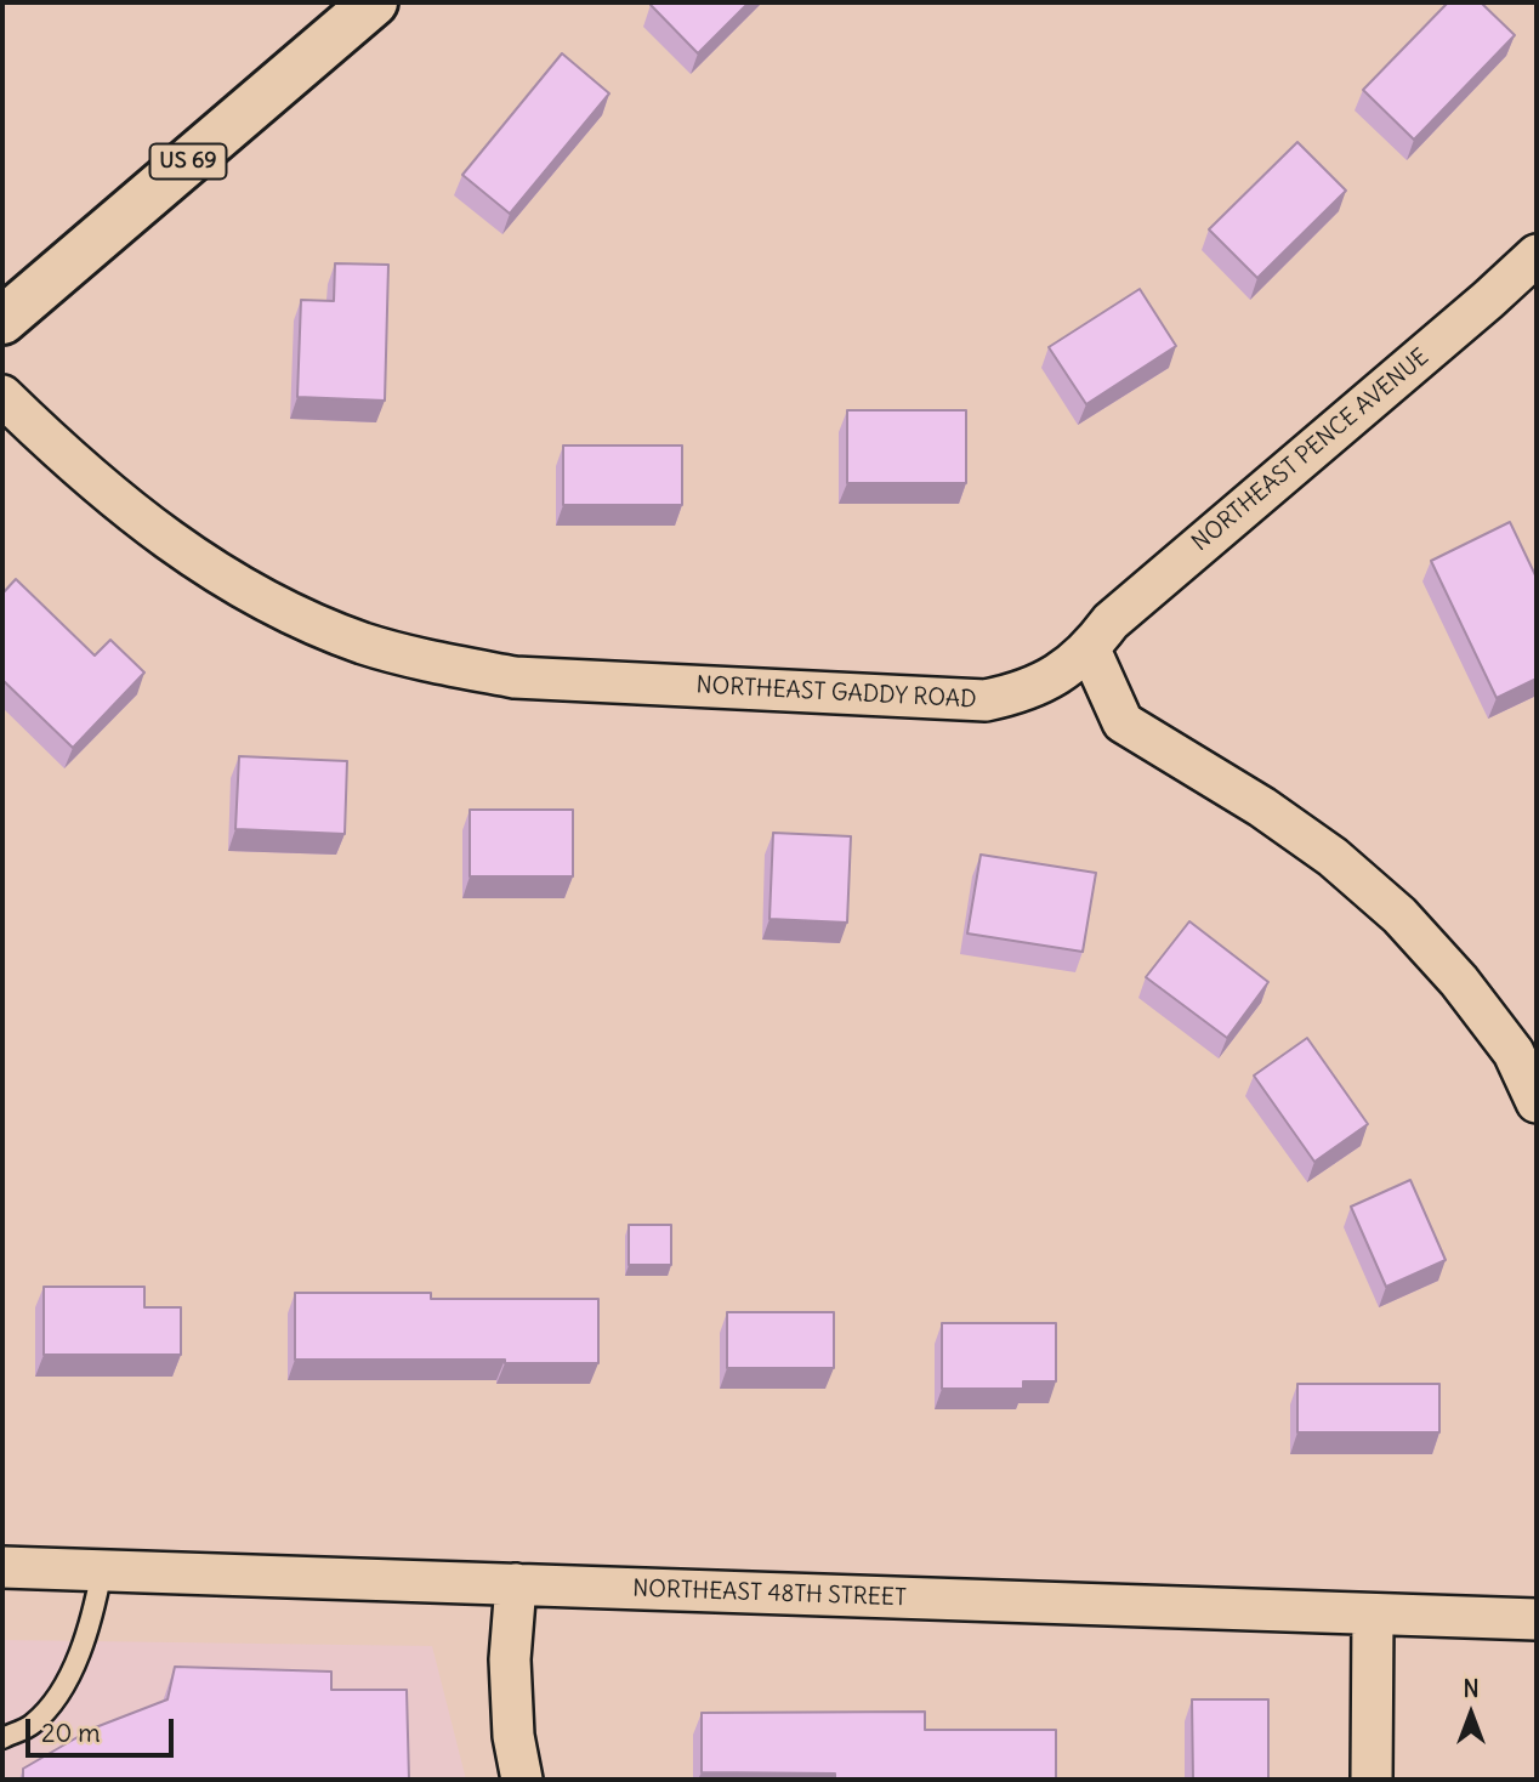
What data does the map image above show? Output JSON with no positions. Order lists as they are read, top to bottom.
{
  "streets": {
    "main road": ["US 69"],
    "street": ["NORTHEAST PENCE AVENUE", "NORTHEAST GADDY ROAD", "NORTHEAST 48TH STREET"]
  },
  "crossings": [
    ["NORTHEAST PENCE AVENUE", "NORTHEAST GADDY ROAD"]
  ],
  "scale_bar": "20 m",
  "north": "top"
}
